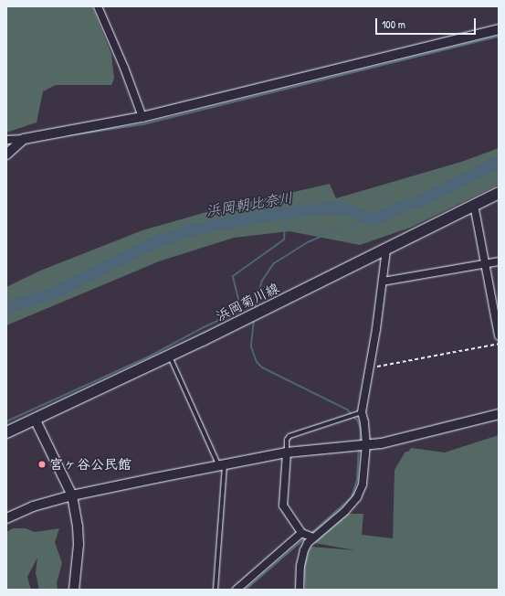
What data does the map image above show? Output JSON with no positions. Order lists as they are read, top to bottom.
{
  "streets": {
    "main road": ["浜岡菊川線"]
  },
  "water": ["浜岡朝比奈川"],
  "places": ["宮ヶ谷公民館"],
  "scale_bar": "100 m"
}
